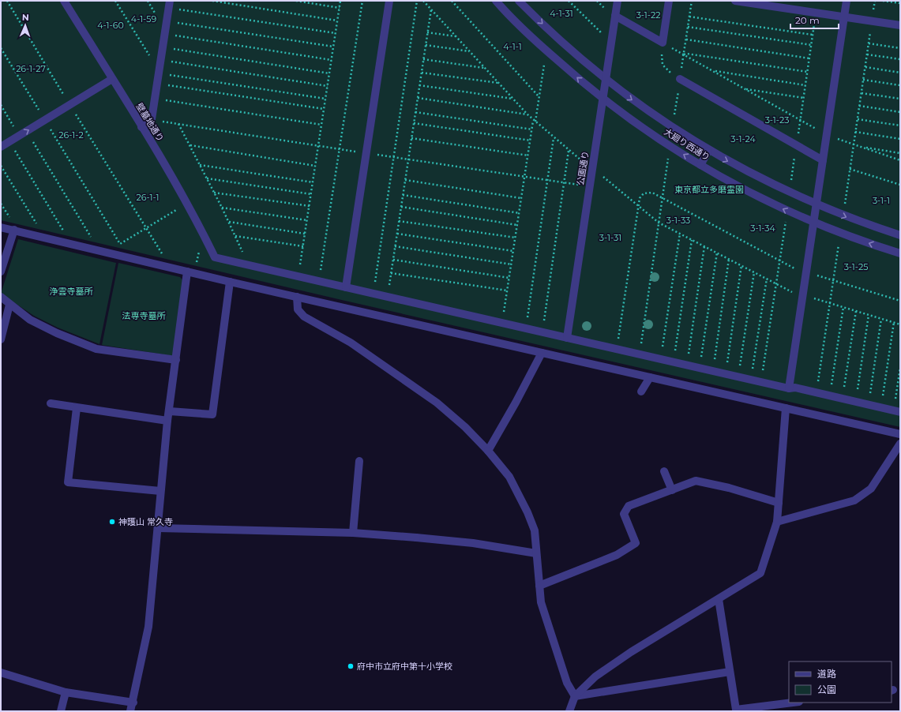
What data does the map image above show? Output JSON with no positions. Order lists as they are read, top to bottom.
{
  "streets": {
    "street": ["壁墓地通り", "大廻り西通り", "公園通り"]
  },
  "crossings": [
    ["大廻り西通り", "公園通り"]
  ],
  "parks": [
    "4-1-31",
    "3-1-22",
    "4-1-59",
    "4-1-60",
    "4-1-1",
    "26-1-27",
    "3-1-23",
    "26-1-2",
    "3-1-24",
    "東京都立多磨霊園",
    "26-1-1",
    "3-1-1",
    "3-1-33",
    "3-1-34",
    "3-1-31",
    "3-1-25",
    "浄雲寺墓所",
    "法専寺墓所"
  ],
  "places": ["神護山 常久寺", "府中市立府中第十小学校"],
  "legend": ["道路", "公園"],
  "scale_bar": "20 m",
  "north": "top"
}
